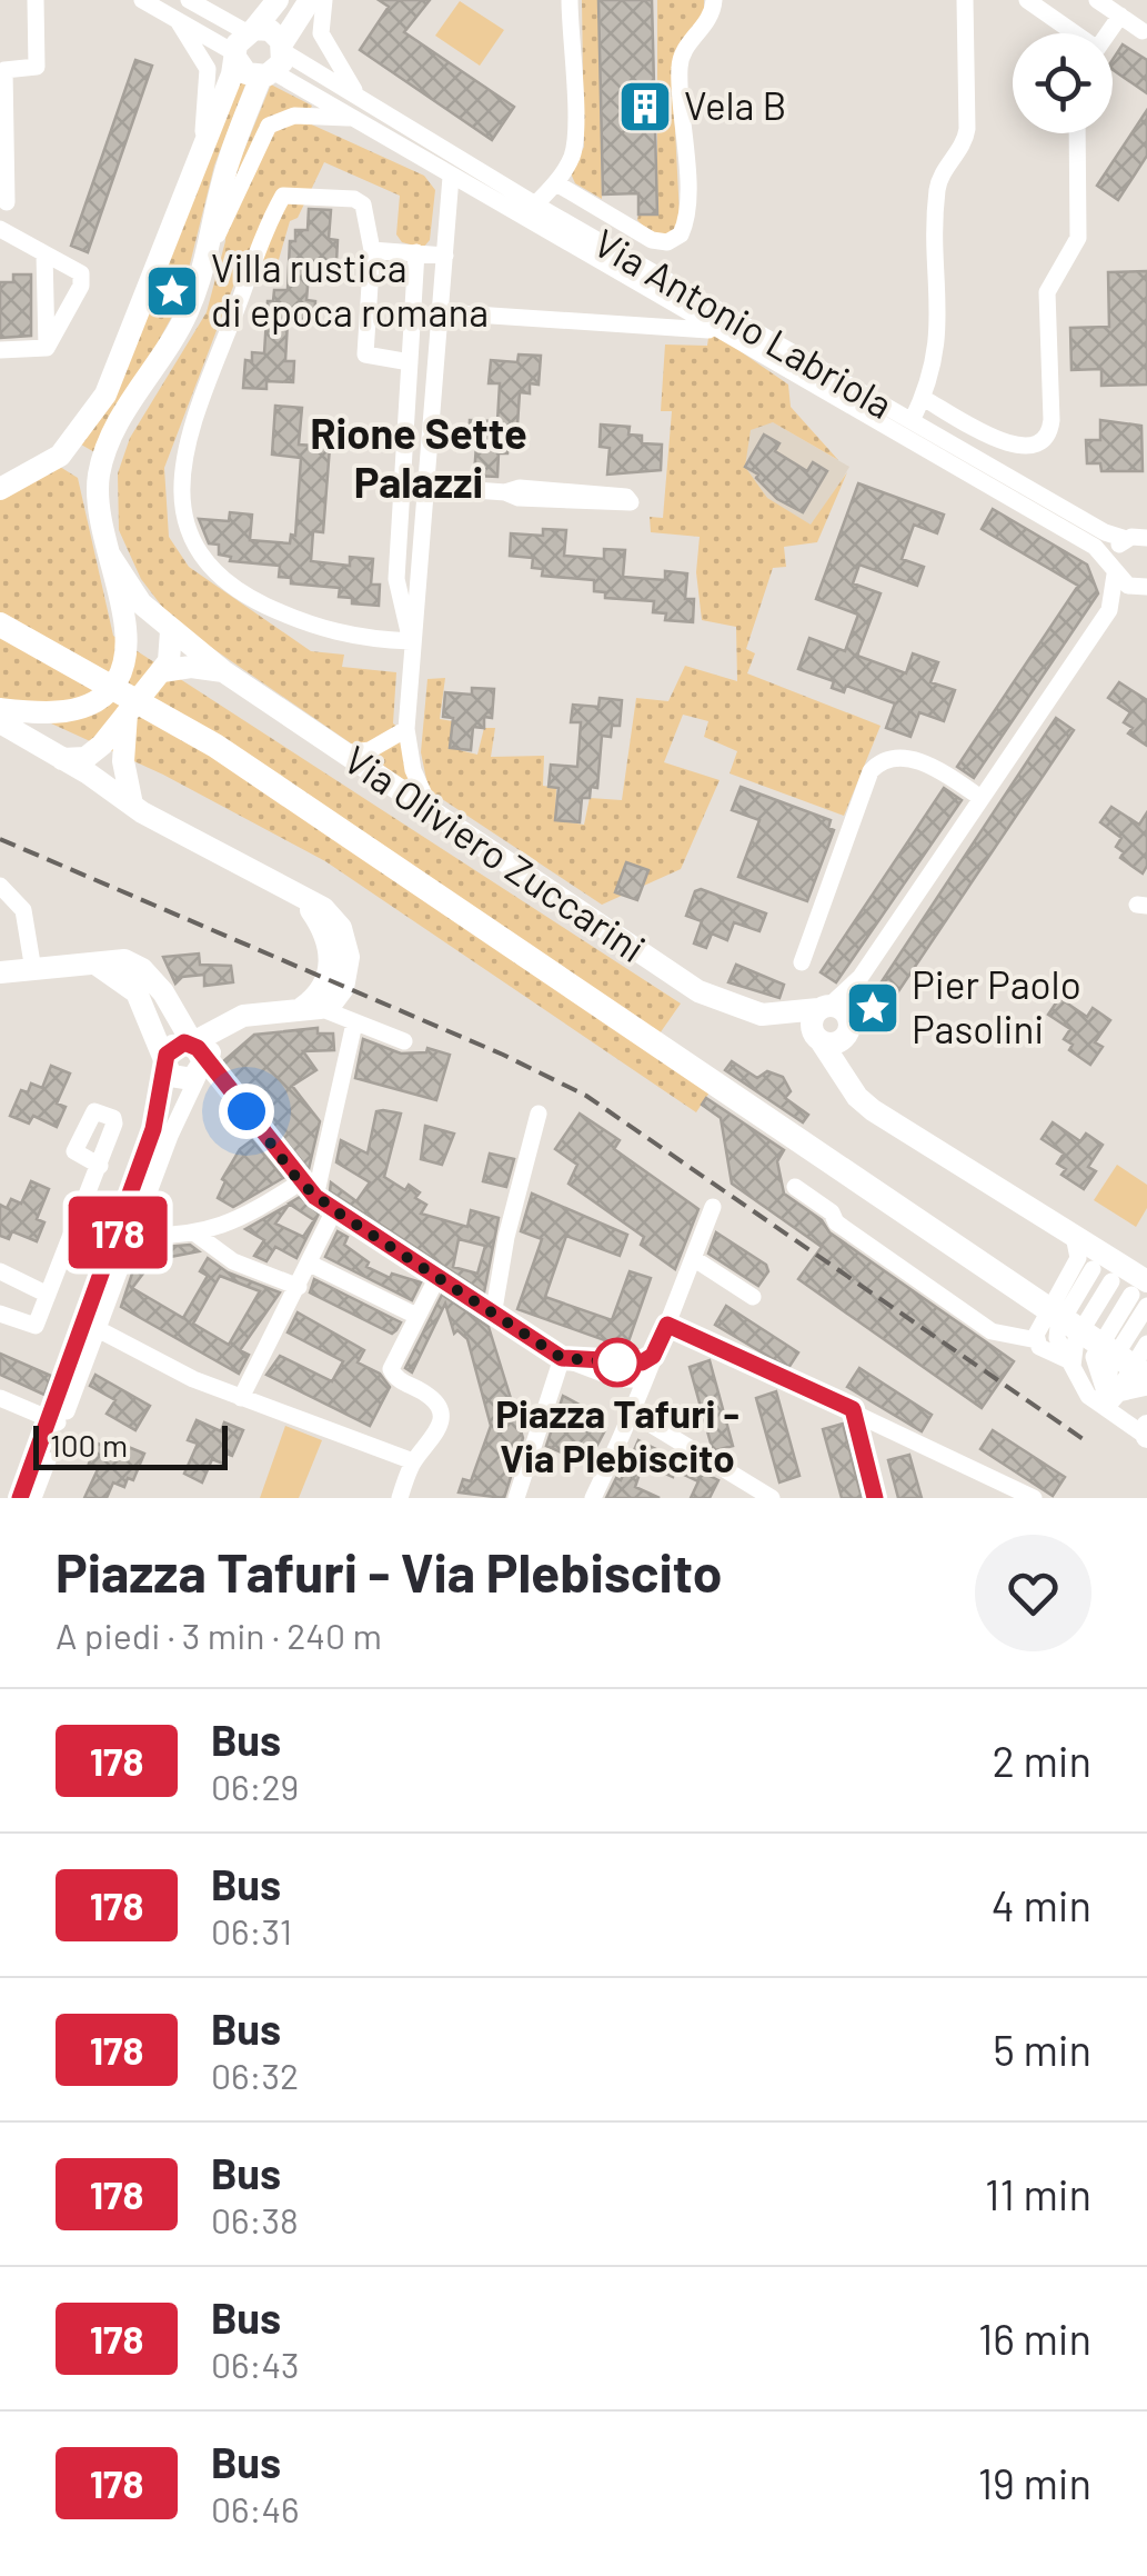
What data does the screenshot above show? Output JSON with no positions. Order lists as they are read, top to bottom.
{
  "streets": {
    "main road": ["Via Oliviero Zuccarini"],
    "street": ["Via Antonio Labriola"]
  },
  "districts": ["Rione Sette Palazzi"],
  "places": {
    "building": ["Vela B"],
    "place": ["Villa rustica di epoca romana", "Pier Paolo Pasolini"],
    "other": ["Piazza Tafuri - Via Plebiscito"]
  },
  "lines": ["bus line 178"],
  "scale_bar": "100 m",
  "page": {
    "on_map": "178",
    "scale": "100 m",
    "heading": ["Piazza Tafuri - Via Plebiscito", "A piedi · 3 min · 240 m"],
    "list": [
      {
        "mark": "178",
        "name": "Bus",
        "note": "06:29",
        "value": "2 min"
      },
      {
        "mark": "178",
        "name": "Bus",
        "note": "06:31",
        "value": "4 min"
      },
      {
        "mark": "178",
        "name": "Bus",
        "note": "06:32",
        "value": "5 min"
      },
      {
        "mark": "178",
        "name": "Bus",
        "note": "06:38",
        "value": "11 min"
      },
      {
        "mark": "178",
        "name": "Bus",
        "note": "06:43",
        "value": "16 min"
      },
      {
        "mark": "178",
        "name": "Bus",
        "note": "06:46",
        "value": "19 min"
      }
    ]
  }
}
